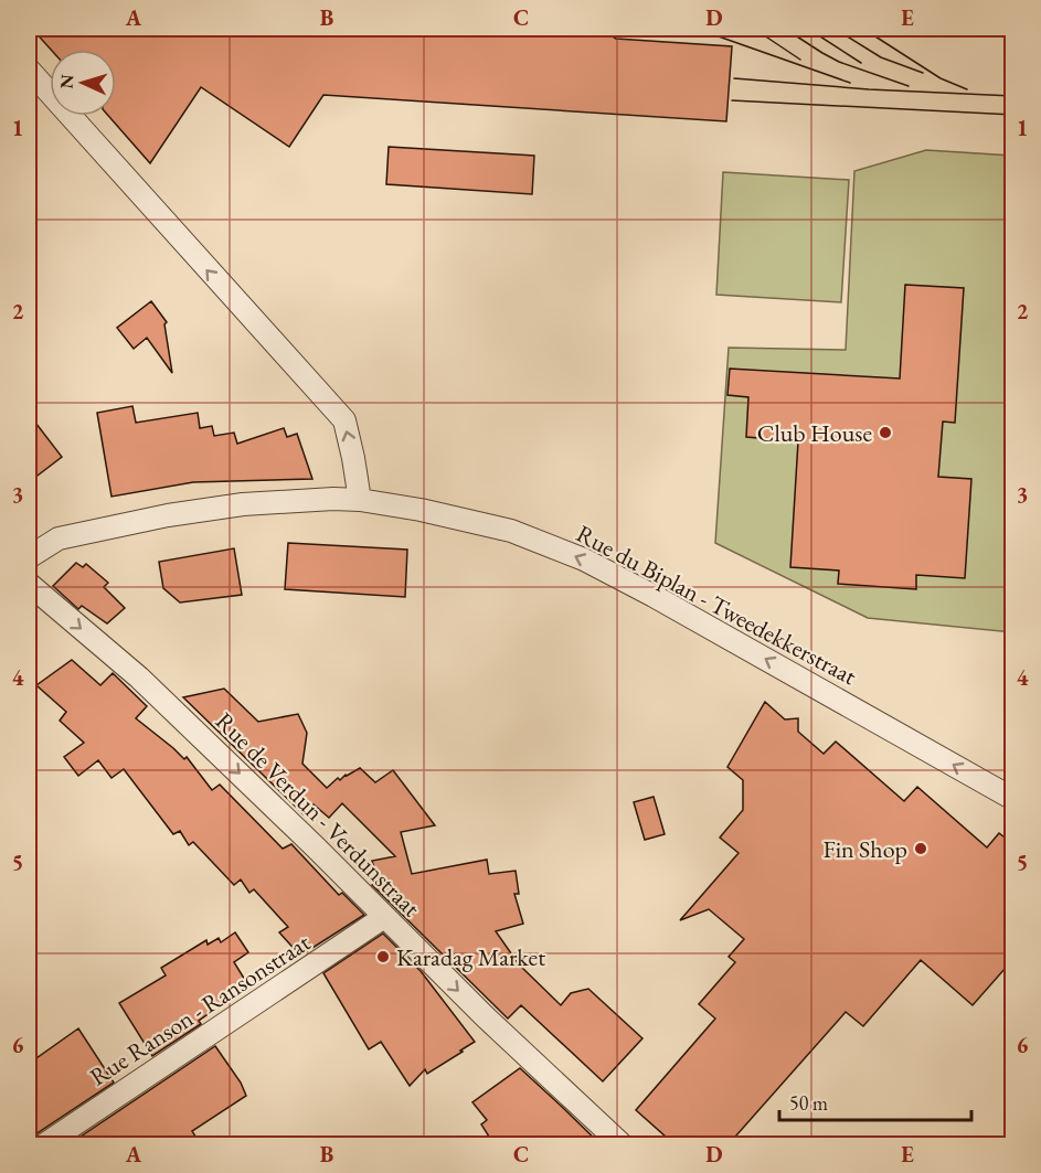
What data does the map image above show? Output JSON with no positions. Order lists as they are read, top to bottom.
{
  "streets": {
    "street": ["Rue du Biplan - Tweedekkerstraat", "Rue de Verdun - Verdunstraat", "Rue Ranson - Ransonstraat"]
  },
  "crossings": [
    ["Rue de Verdun - Verdunstraat", "Rue Ranson - Ransonstraat"]
  ],
  "one_way": ["Rue du Biplan - Tweedekkerstraat", "Rue de Verdun - Verdunstraat"],
  "places": ["Club House", "Fin Shop", "Karadag Market"],
  "scale_bar": "50 m",
  "north": "left",
  "grid": {
    "columns": [
      "A",
      "B",
      "C",
      "D",
      "E"
    ],
    "rows": [
      "1",
      "2",
      "3",
      "4",
      "5",
      "6"
    ]
  }
}
